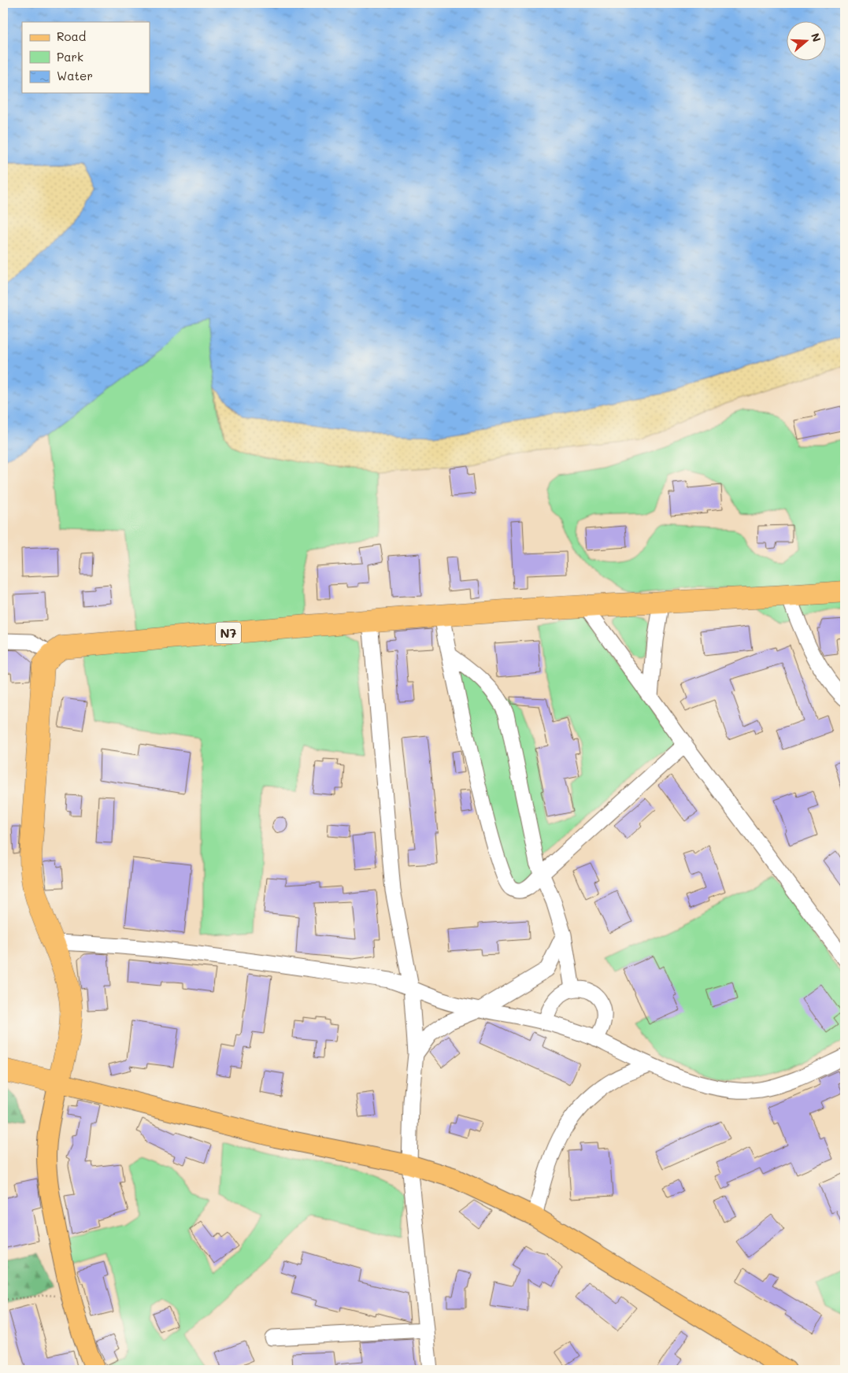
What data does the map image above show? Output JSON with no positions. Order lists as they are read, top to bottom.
{
  "streets": {
    "highway": ["N7"]
  },
  "legend": ["Road", "Park", "Water"],
  "north": "right"
}
